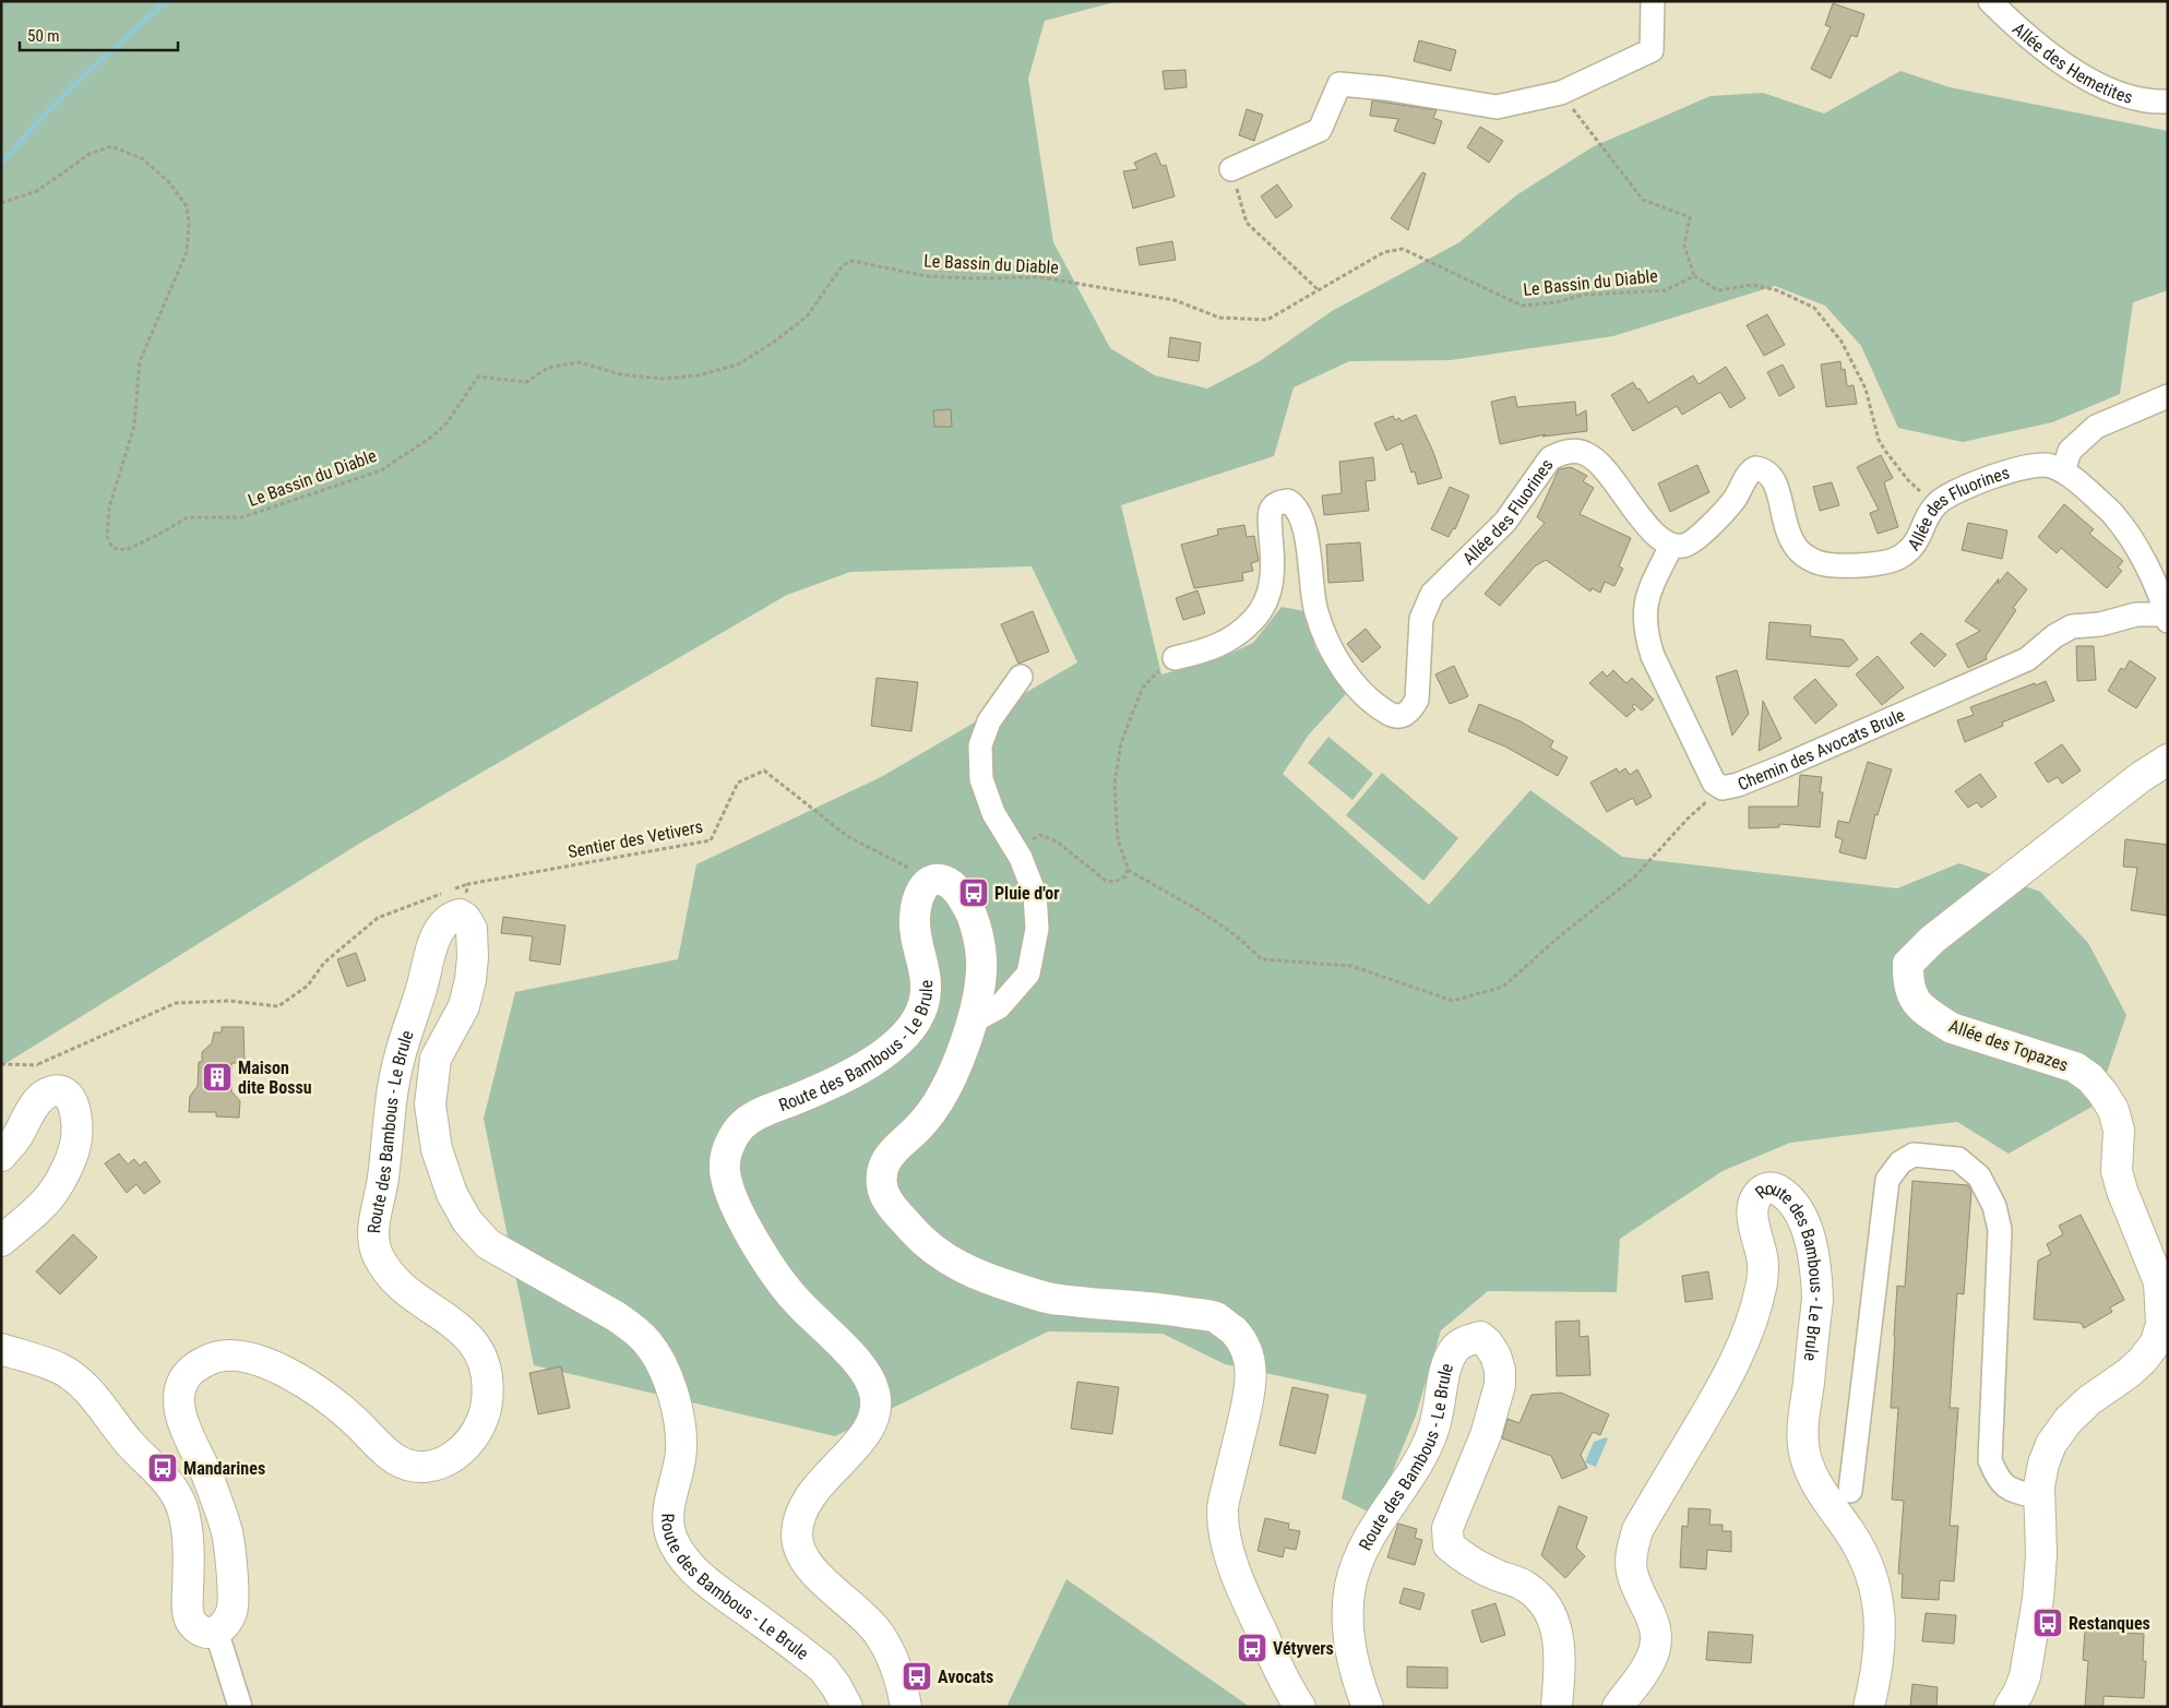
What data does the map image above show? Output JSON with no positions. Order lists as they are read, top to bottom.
{
  "streets": {
    "main road": ["Route des Bambous - Le Brule", "Allée des Topazes"],
    "street": ["Allée des Hemetites", "Allée des Fluorines", "Chemin des Avocats Brule"],
    "path": ["Le Bassin du Diable", "Sentier des Vetivers"]
  },
  "crossings": [
    ["Allée des Fluorines", "Chemin des Avocats Brule"],
    ["Sentier des Vetivers", "Route des Bambous - Le Brule"]
  ],
  "places": {
    "bus stop": [
      "Pluie d'or",
      "Mandarines",
      "Restanques",
      "Vétyvers",
      "Avocats"
    ],
    "building": ["Maison dite Bossu"]
  },
  "scale_bar": "50 m"
}
